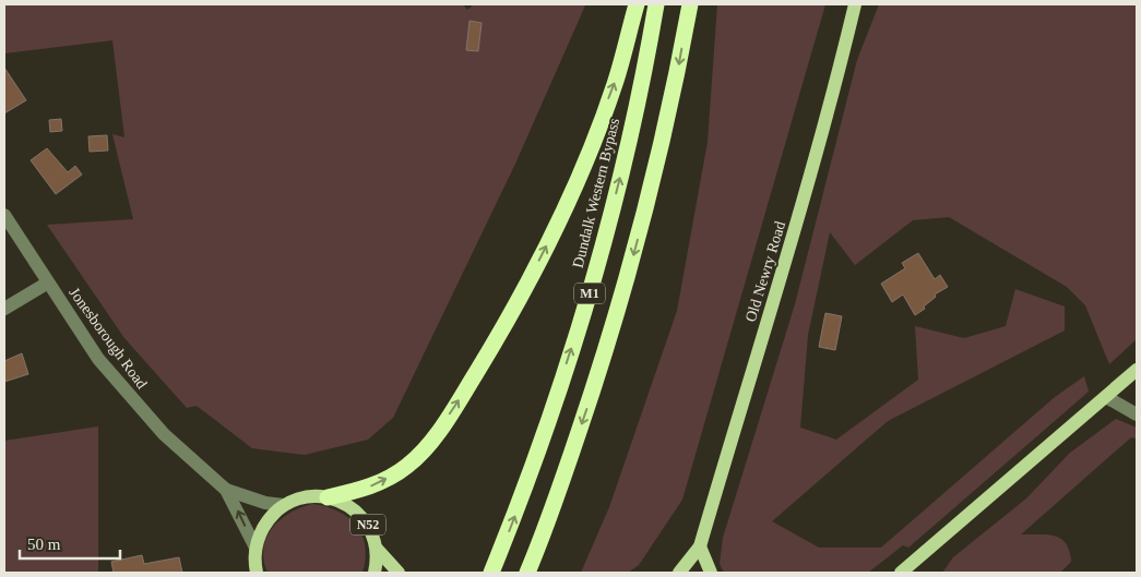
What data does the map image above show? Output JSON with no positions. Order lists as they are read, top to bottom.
{
  "streets": {
    "highway": ["Dundalk Western Bypass", "M1"],
    "main road": ["Old Newry Road", "N52"],
    "street": ["Jonesborough Road"]
  },
  "scale_bar": "50 m"
}
